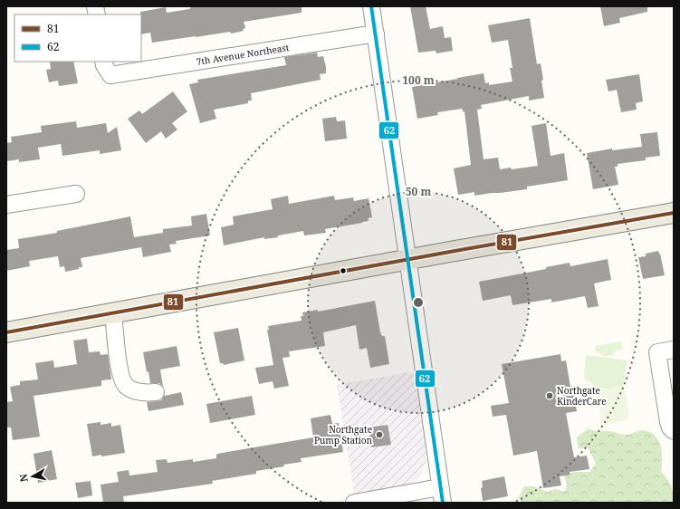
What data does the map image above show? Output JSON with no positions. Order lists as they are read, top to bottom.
{
  "streets": {
    "street": ["7th Avenue Northeast"]
  },
  "places": ["Northgate KinderCare", "Northgate Pump Station"],
  "lines": ["transit line 62", "transit line 81"],
  "legend": ["81", "62"],
  "north": "left",
  "rings": ["100 m", "50 m"]
}
